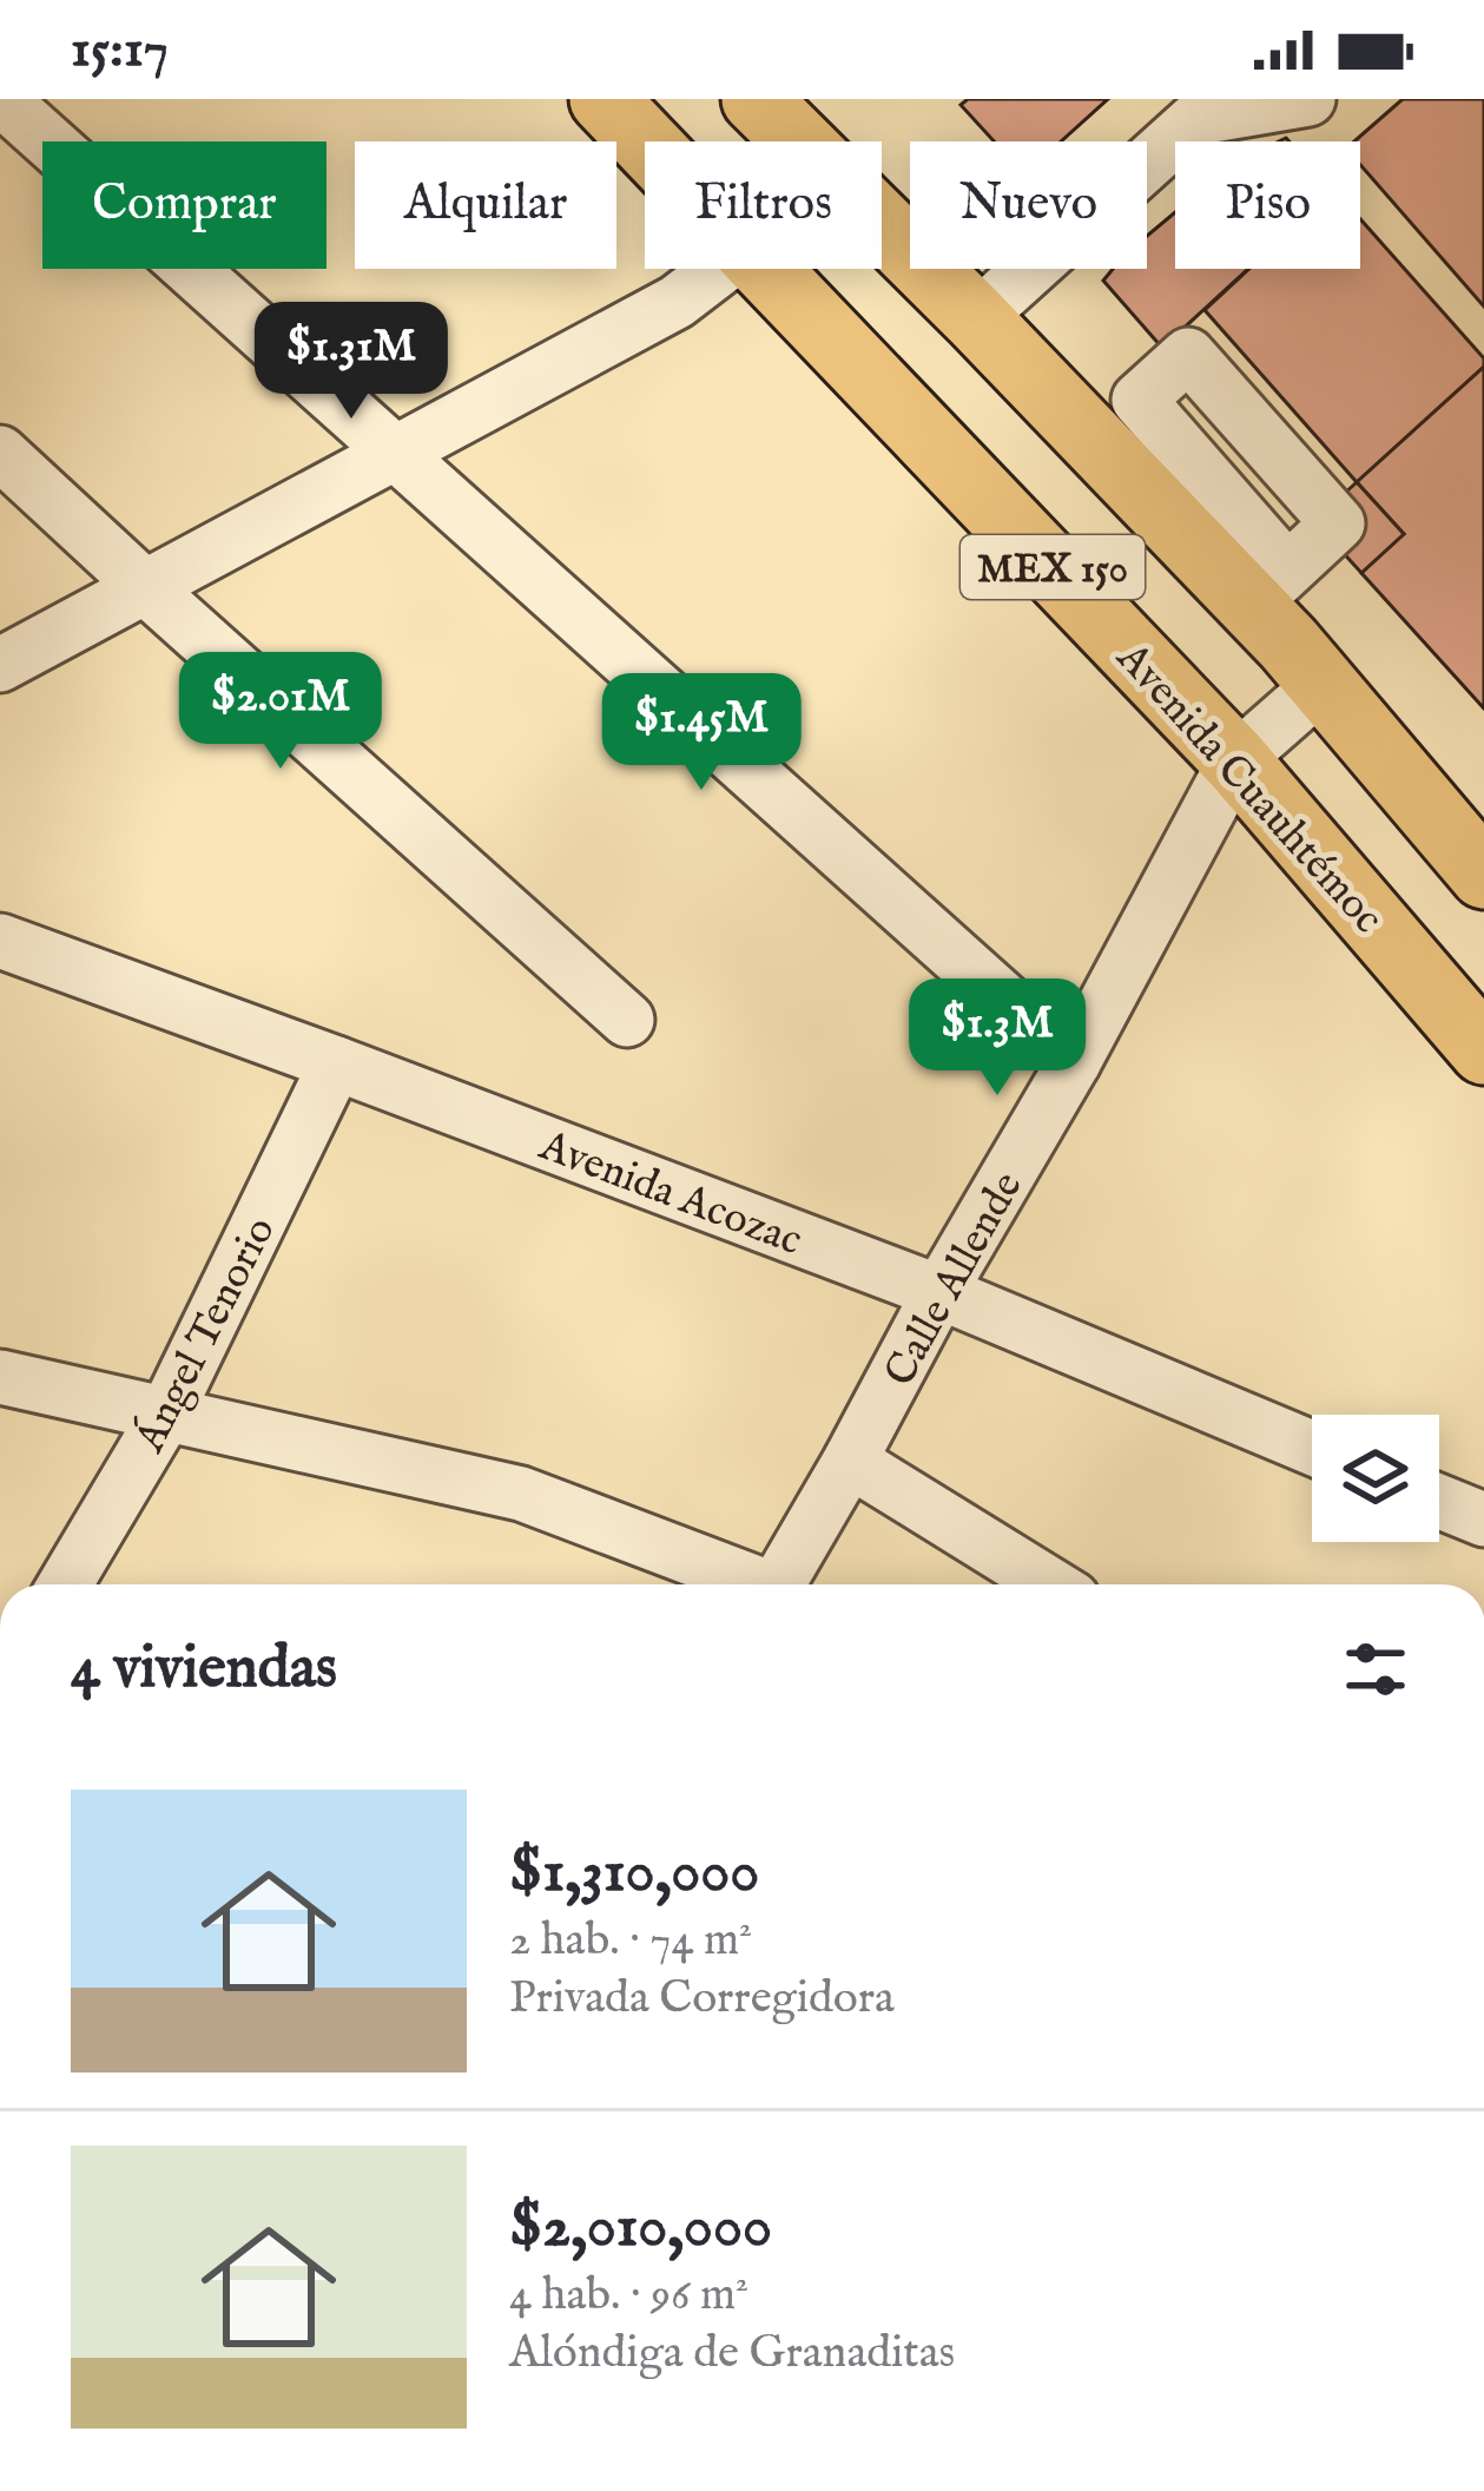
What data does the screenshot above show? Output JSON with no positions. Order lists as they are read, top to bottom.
{
  "streets": {
    "main road": ["MEX 150", "Avenida Cuauhtémoc"],
    "street": ["Avenida Acozac", "Calle Allende", "Ángel Tenorio"]
  },
  "crossings": [
    ["MEX 150", "Calle Allende"],
    ["Avenida Cuauhtémoc", "Calle Allende"],
    ["Avenida Acozac", "Calle Allende"],
    ["Avenida Acozac", "Ángel Tenorio"]
  ],
  "page": {
    "status": "15:17",
    "chip": [
      "Comprar",
      "Alquilar",
      "Filtros",
      "Nuevo",
      "Piso"
    ],
    "price": [
      "$1.31M",
      "$2.01M",
      "$1.45M",
      "$1.3M"
    ],
    "heading": "4 viviendas",
    "list": [
      {
        "name": "$1,310,000",
        "note": "2 hab. · 74 m² · Privada Corregidora"
      },
      {
        "name": "$2,010,000",
        "note": "4 hab. · 96 m² · Alóndiga de Granaditas"
      }
    ]
  }
}
